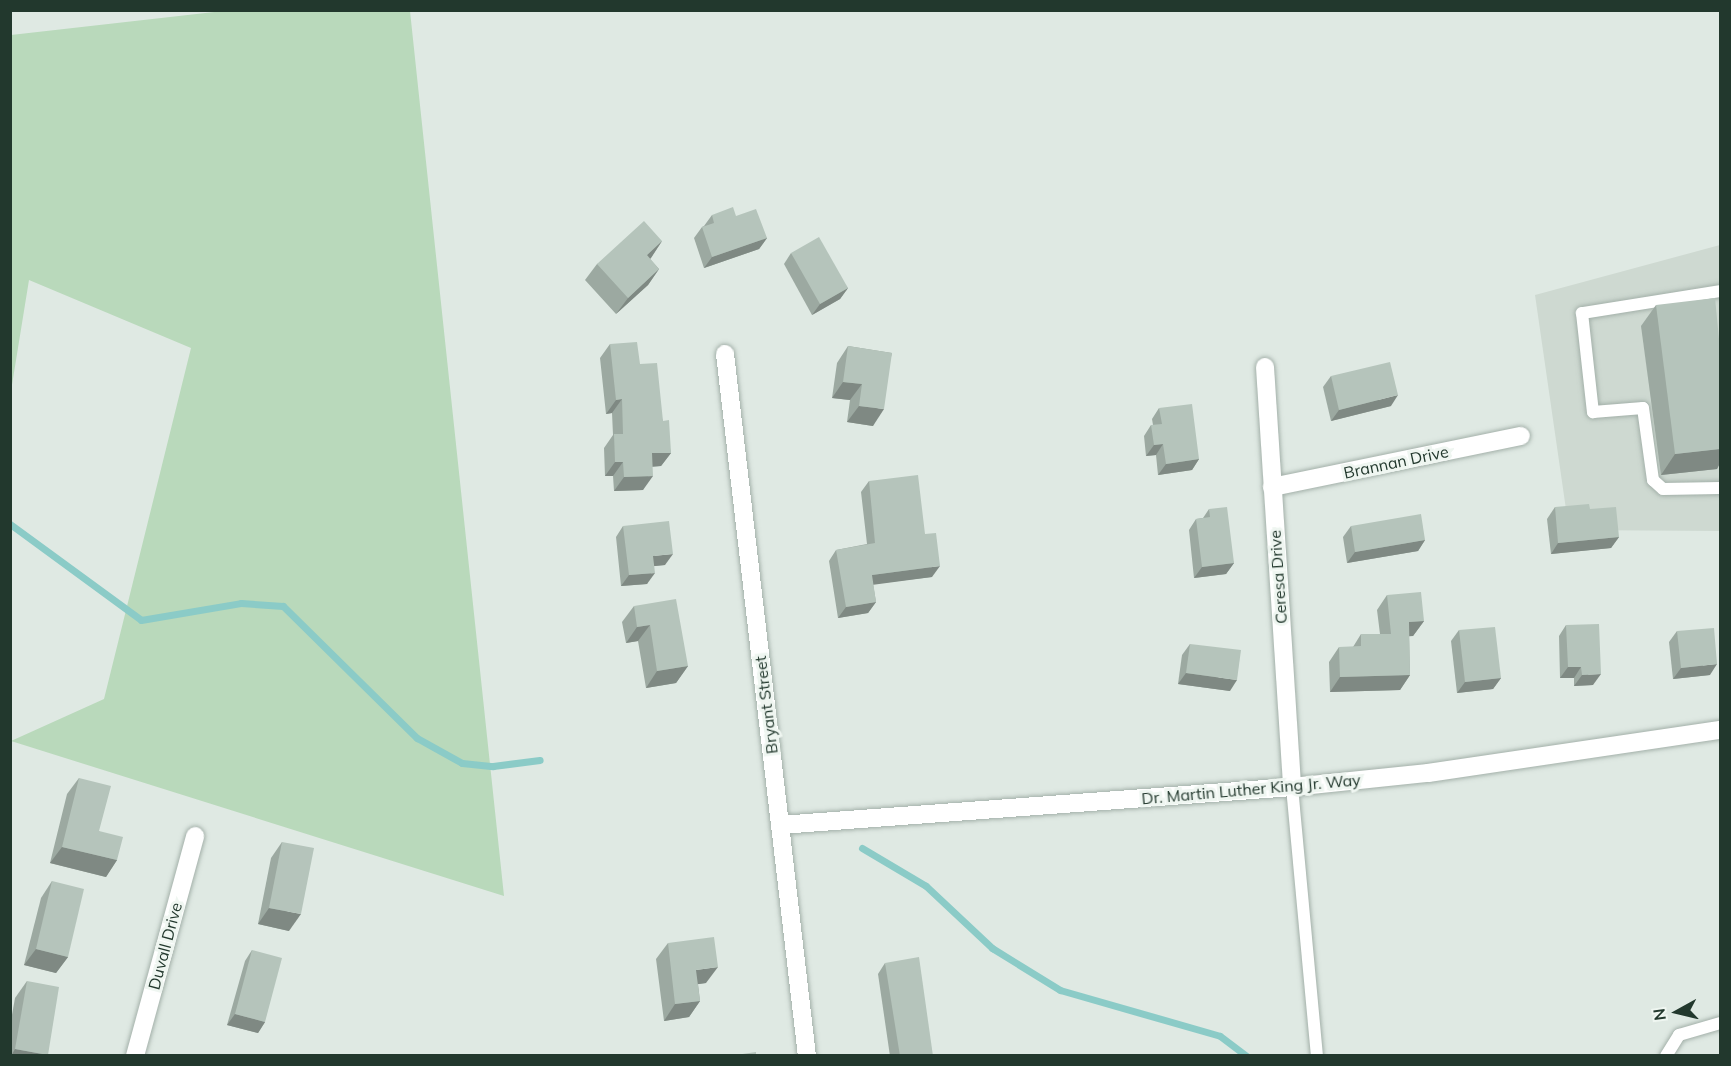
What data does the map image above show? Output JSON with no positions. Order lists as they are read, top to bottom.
{
  "streets": {
    "street": [
      "Brannan Drive",
      "Ceresa Drive",
      "Bryant Street",
      "Dr. Martin Luther King Jr. Way",
      "Duvall Drive"
    ]
  },
  "crossings": [
    ["Brannan Drive", "Ceresa Drive"],
    ["Ceresa Drive", "Dr. Martin Luther King Jr. Way"],
    ["Bryant Street", "Dr. Martin Luther King Jr. Way"]
  ],
  "north": "left"
}
